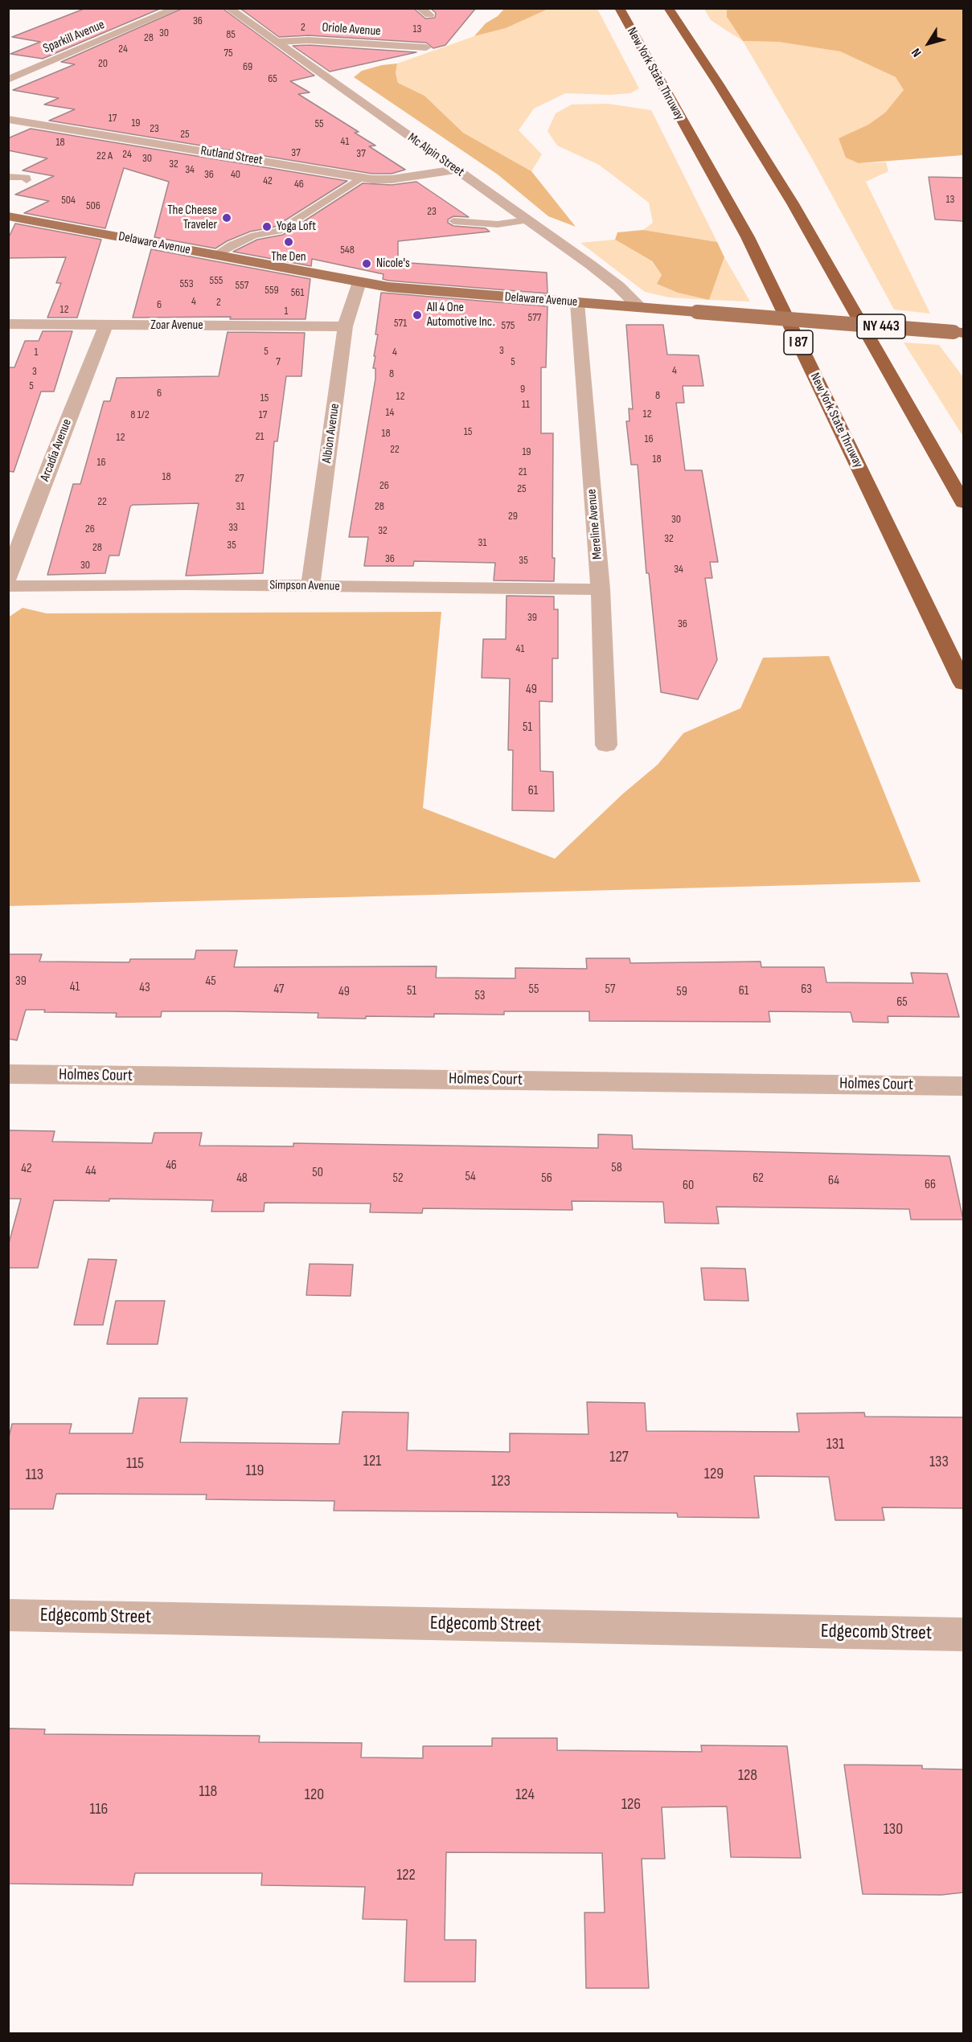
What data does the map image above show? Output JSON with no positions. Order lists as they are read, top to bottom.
{
  "streets": {
    "highway": ["New York State Thruway", "I 87"],
    "main road": ["Delaware Avenue", "NY 443"],
    "street": [
      "Oriole Avenue",
      "Sparkill Avenue",
      "Mc Alpin Street",
      "Rutland Street",
      "Zoar Avenue",
      "Albion Avenue",
      "Arcadia Avenue",
      "Mereline Avenue",
      "Simpson Avenue",
      "Holmes Court",
      "Edgecomb Street"
    ]
  },
  "crossings": [
    ["Oriole Avenue", "Mc Alpin Street"],
    ["Mc Alpin Street", "Rutland Street"],
    ["Mc Alpin Street", "Delaware Avenue"],
    ["Delaware Avenue", "Albion Avenue"],
    ["Delaware Avenue", "Mereline Avenue"],
    ["Zoar Avenue", "Albion Avenue"],
    ["Zoar Avenue", "Arcadia Avenue"],
    ["Albion Avenue", "Simpson Avenue"],
    ["Mereline Avenue", "Simpson Avenue"]
  ],
  "places": [
    "The Cheese Traveler",
    "Yoga Loft",
    "The Den",
    "Nicole's",
    "All 4 One Automotive Inc."
  ],
  "house_numbers": [
    "36",
    "2",
    "13",
    "30",
    "85",
    "28",
    "24",
    "75",
    "20",
    "69",
    "65",
    "17",
    "19",
    "55",
    "23",
    "25",
    "41",
    "18",
    "37",
    "37",
    "24",
    "22 A",
    "30",
    "32",
    "34",
    "36",
    "40",
    "42",
    "46",
    "13",
    "504",
    "506",
    "23",
    "548",
    "555",
    "553",
    "557",
    "559",
    "561",
    "4",
    "2",
    "6",
    "12",
    "1",
    "577",
    "571",
    "575",
    "3",
    "5",
    "1",
    "4",
    "7",
    "5",
    "4",
    "3",
    "8",
    "5",
    "9",
    "6",
    "8",
    "12",
    "15",
    "11",
    "14",
    "12",
    "8 1/2",
    "17",
    "15",
    "18",
    "21",
    "12",
    "16",
    "22",
    "19",
    "18",
    "16",
    "21",
    "18",
    "27",
    "26",
    "25",
    "22",
    "31",
    "28",
    "29",
    "30",
    "33",
    "26",
    "32",
    "32",
    "31",
    "35",
    "28",
    "36",
    "35",
    "30",
    "34",
    "39",
    "36",
    "41",
    "49",
    "51",
    "61",
    "39",
    "45",
    "41",
    "43",
    "47",
    "55",
    "57",
    "63",
    "51",
    "61",
    "49",
    "59",
    "53",
    "65",
    "46",
    "58",
    "42",
    "44",
    "50",
    "54",
    "48",
    "52",
    "56",
    "62",
    "64",
    "66",
    "60",
    "131",
    "127",
    "121",
    "133",
    "115",
    "119",
    "129",
    "113",
    "123",
    "128",
    "118",
    "120",
    "124",
    "126",
    "116",
    "130",
    "122"
  ],
  "north": "bottom left"
}
